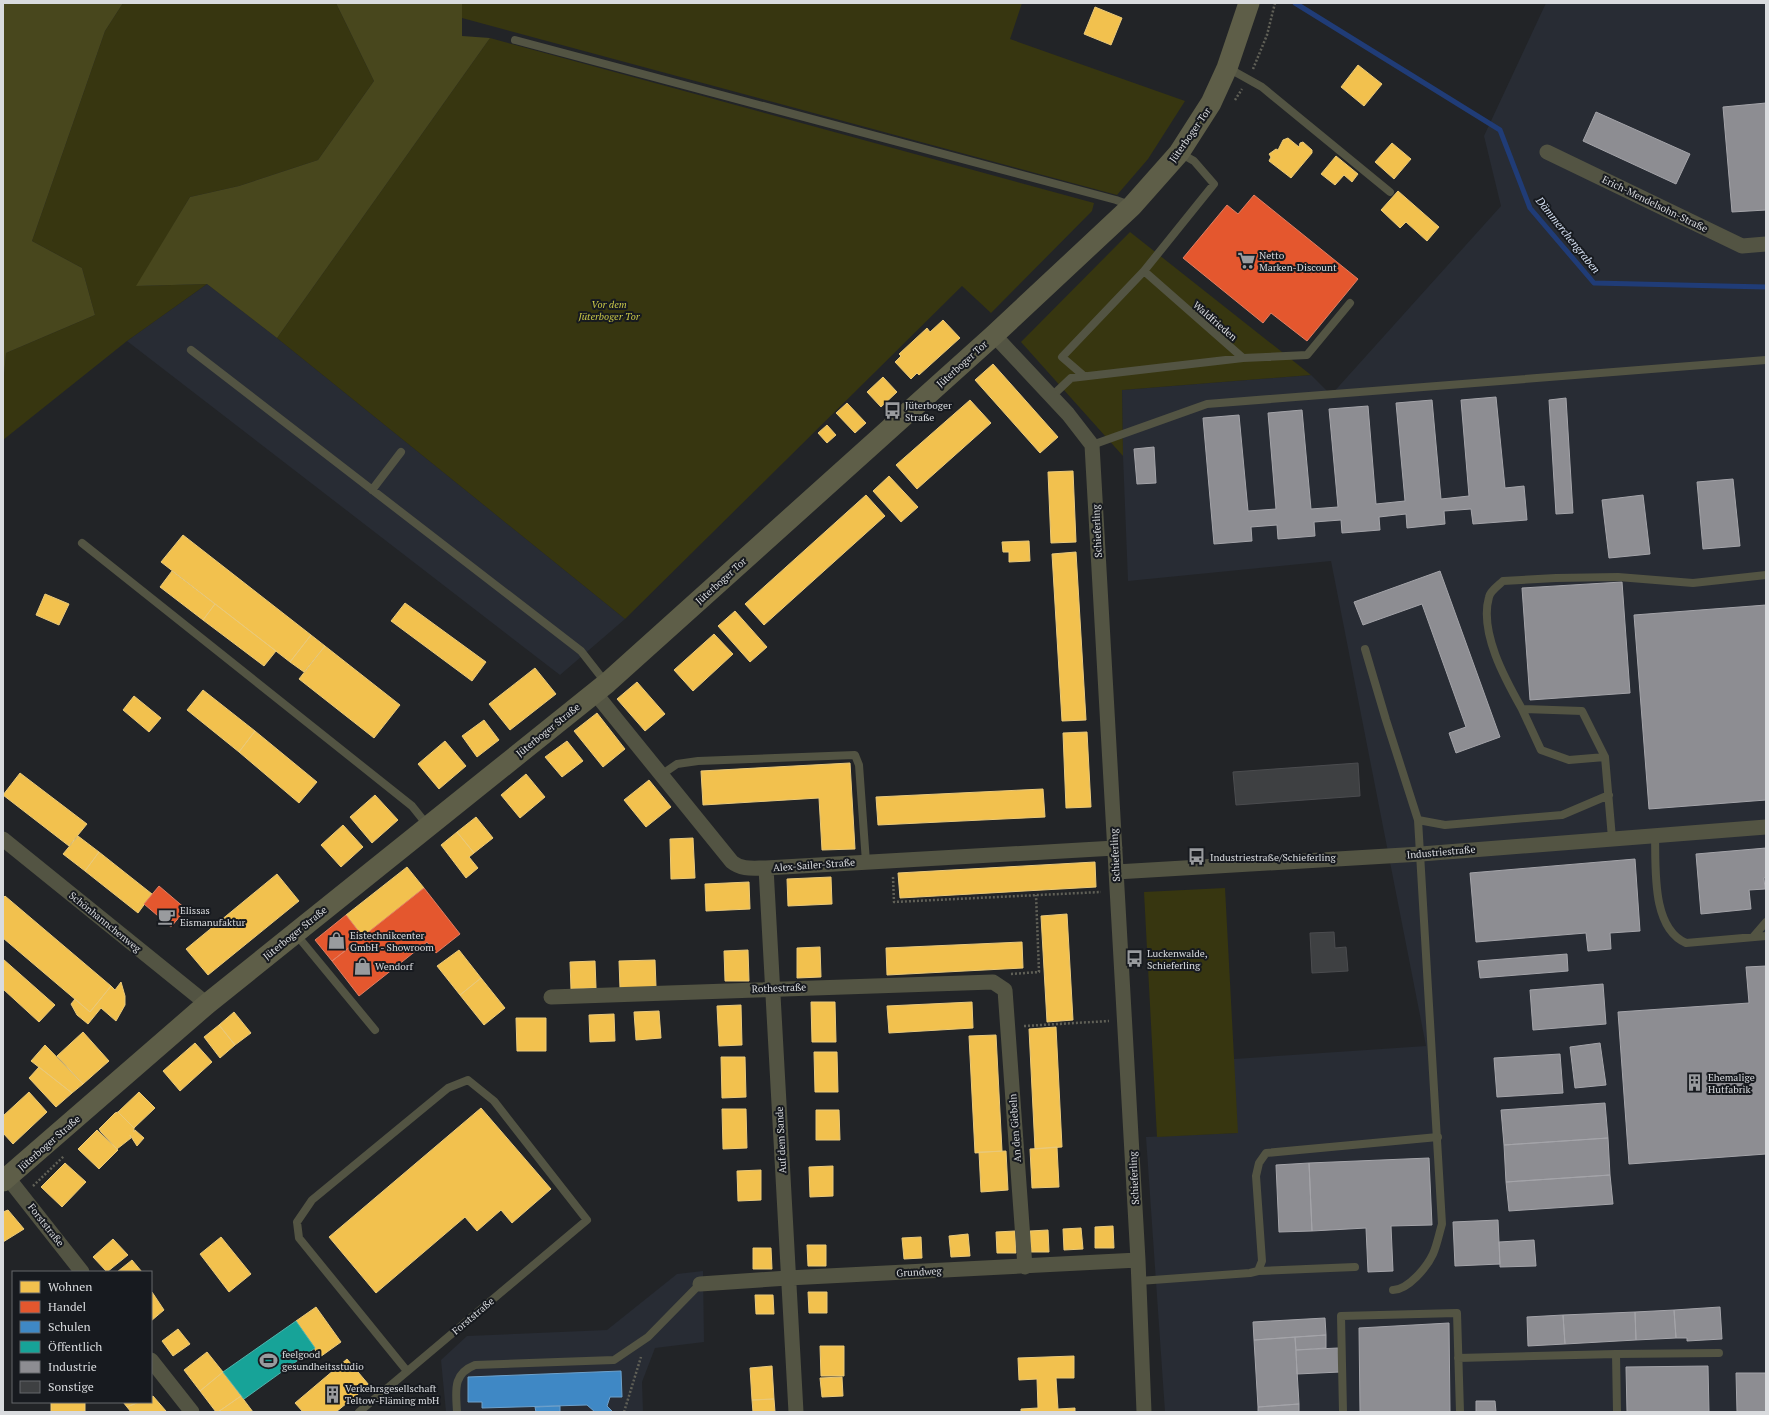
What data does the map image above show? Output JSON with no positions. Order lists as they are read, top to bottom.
{
  "streets": {
    "main road": ["Jüterboger Tor", "Jüterboger Straße"],
    "street": [
      "Erich-Mendelsohn-Straße",
      "Schieferling",
      "Industriestraße",
      "Alex-Sailer-Straße",
      "Schönhannchenweg",
      "Rothestraße",
      "An den Giebeln",
      "Auf dem Sande",
      "Forststraße",
      "Grundweg"
    ],
    "lane": ["Waldfrieden"]
  },
  "crossings": [
    ["Jüterboger Tor", "Jüterboger Straße"],
    ["Jüterboger Tor", "Alex-Sailer-Straße"],
    ["Schieferling", "Industriestraße"],
    ["Schieferling", "Alex-Sailer-Straße"],
    ["Schieferling", "Grundweg"],
    ["Jüterboger Straße", "Alex-Sailer-Straße"],
    ["Jüterboger Straße", "Schönhannchenweg"],
    ["Jüterboger Straße", "Forststraße"],
    ["Alex-Sailer-Straße", "Auf dem Sande"],
    ["Rothestraße", "An den Giebeln"],
    ["Rothestraße", "Auf dem Sande"],
    ["An den Giebeln", "Grundweg"],
    ["Auf dem Sande", "Grundweg"]
  ],
  "water": ["Dämmerchengraben"],
  "parks": ["Vor dem Jüterboger Tor"],
  "places": {
    "supermarket": ["Netto Marken-Discount"],
    "bus stop": ["Jüterboger Straße", "Industriestraße/Schieferling", "Luckenwalde, Schieferling"],
    "cafe": ["Elissas Eismanufaktur"],
    "shop": ["Eistechnikcenter GmbH - Showroom", "Wendorf"],
    "building": ["Ehemalige Hutfabrik", "Verkehrsgesellschaft Teltow-Fläming mbH"],
    "sports": ["feelgood gesundheitsstudio"]
  },
  "legend": [
    "Wohnen",
    "Handel",
    "Schulen",
    "Öffentlich",
    "Industrie",
    "Sonstige"
  ]
}
